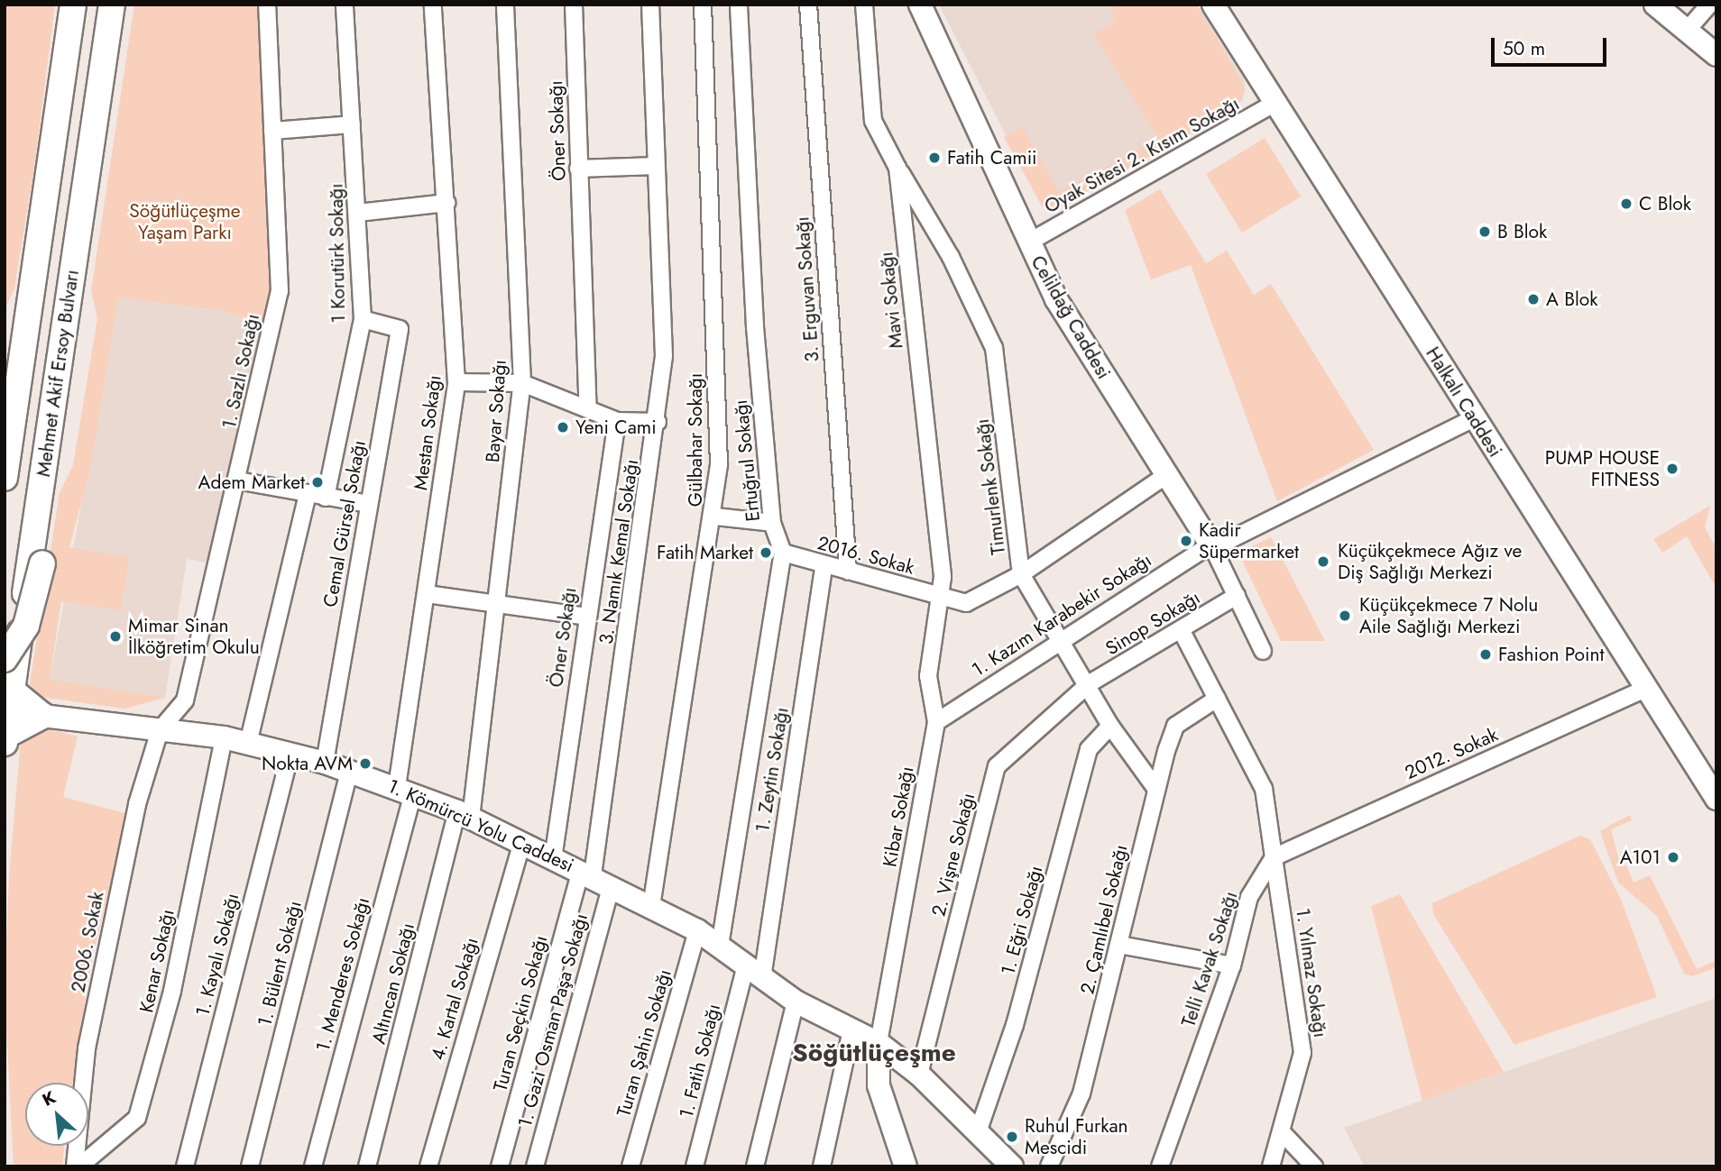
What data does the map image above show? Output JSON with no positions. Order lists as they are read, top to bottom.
{
  "streets": {
    "main road": ["Mehmet Akif Ersoy Bulvarı"],
    "street": [
      "Öner Sokağı",
      "Oyak Sitesi 2. Kısım Sokağı",
      "1 Korutürk Sokağı",
      "3. Erguvan Sokağı",
      "Mavi Sokağı",
      "Celildağ Caddesi",
      "1. Sazlı Sokağı",
      "Halkalı Caddesi",
      "Bayar Sokağı",
      "Mestan Sokağı",
      "Gülbahar Sokağı",
      "Ertuğrul Sokağı",
      "Timurlenk Sokağı",
      "Cemal Gürsel Sokağı",
      "3. Namık Kemal Sokağı",
      "2016. Sokak",
      "1. Kazım Karabekir Sokağı",
      "Sinop Sokağı",
      "2012. Sokak",
      "1. Zeytin Sokağı",
      "Kibar Sokağı",
      "1. Kömürcü Yolu Caddesi",
      "2. Vişne Sokağı",
      "2. Çamlıbel Sokağı",
      "1. Eğri Sokağı",
      "2006. Sokak",
      "1. Kayalı Sokağı",
      "Telli Kavak Sokağı",
      "Kenar Sokağı",
      "1. Bülent Sokağı",
      "1. Yılmaz Sokağı",
      "1. Menderes Sokağı",
      "Altıncan Sokağı",
      "4. Kartal Sokağı",
      "Turan Seçkin Sokağı",
      "1. Gazi Osman Paşa Sokağı",
      "Turan Şahin Sokağı",
      "1. Fatih Sokağı"
    ]
  },
  "crossings": [
    ["Öner Sokağı", "1. Kömürcü Yolu Caddesi"],
    ["Oyak Sitesi 2. Kısım Sokağı", "Celildağ Caddesi"],
    ["Oyak Sitesi 2. Kısım Sokağı", "Halkalı Caddesi"],
    ["1 Korutürk Sokağı", "Cemal Gürsel Sokağı"],
    ["3. Erguvan Sokağı", "2016. Sokak"],
    ["Mavi Sokağı", "Timurlenk Sokağı"],
    ["Mavi Sokağı", "2016. Sokak"],
    ["Mavi Sokağı", "Kibar Sokağı"],
    ["Celildağ Caddesi", "2016. Sokak"],
    ["Celildağ Caddesi", "1. Kazım Karabekir Sokağı"],
    ["1. Sazlı Sokağı", "1. Kömürcü Yolu Caddesi"],
    ["1. Sazlı Sokağı", "2006. Sokak"],
    ["Halkalı Caddesi", "1. Kazım Karabekir Sokağı"],
    ["Halkalı Caddesi", "2012. Sokak"],
    ["Bayar Sokağı", "1. Kömürcü Yolu Caddesi"],
    ["Bayar Sokağı", "Altıncan Sokağı"],
    ["Mestan Sokağı", "1. Kömürcü Yolu Caddesi"],
    ["Mestan Sokağı", "1. Menderes Sokağı"],
    ["Gülbahar Sokağı", "1. Kömürcü Yolu Caddesi"],
    ["Ertuğrul Sokağı", "2016. Sokak"],
    ["Ertuğrul Sokağı", "1. Kömürcü Yolu Caddesi"],
    ["Timurlenk Sokağı", "2016. Sokak"],
    ["Timurlenk Sokağı", "1. Kazım Karabekir Sokağı"],
    ["Timurlenk Sokağı", "Sinop Sokağı"],
    ["Timurlenk Sokağı", "2. Vişne Sokağı"],
    ["Timurlenk Sokağı", "2. Çamlıbel Sokağı"],
    ["Timurlenk Sokağı", "1. Eğri Sokağı"],
    ["Cemal Gürsel Sokağı", "1. Kömürcü Yolu Caddesi"],
    ["3. Namık Kemal Sokağı", "1. Kömürcü Yolu Caddesi"],
    ["3. Namık Kemal Sokağı", "Turan Seçkin Sokağı"],
    ["3. Namık Kemal Sokağı", "1. Gazi Osman Paşa Sokağı"],
    ["2016. Sokak", "1. Zeytin Sokağı"],
    ["2016. Sokak", "Kibar Sokağı"],
    ["1. Kazım Karabekir Sokağı", "Kibar Sokağı"],
    ["Sinop Sokağı", "2. Vişne Sokağı"],
    ["2012. Sokak", "Telli Kavak Sokağı"],
    ["2012. Sokak", "1. Yılmaz Sokağı"],
    ["1. Zeytin Sokağı", "1. Kömürcü Yolu Caddesi"],
    ["1. Zeytin Sokağı", "1. Fatih Sokağı"],
    ["Kibar Sokağı", "1. Kömürcü Yolu Caddesi"],
    ["1. Kömürcü Yolu Caddesi", "2. Vişne Sokağı"],
    ["1. Kömürcü Yolu Caddesi", "1. Eğri Sokağı"],
    ["1. Kömürcü Yolu Caddesi", "2006. Sokak"],
    ["1. Kömürcü Yolu Caddesi", "1. Kayalı Sokağı"],
    ["1. Kömürcü Yolu Caddesi", "Kenar Sokağı"],
    ["1. Kömürcü Yolu Caddesi", "1. Bülent Sokağı"],
    ["1. Kömürcü Yolu Caddesi", "1. Menderes Sokağı"],
    ["1. Kömürcü Yolu Caddesi", "Altıncan Sokağı"],
    ["1. Kömürcü Yolu Caddesi", "4. Kartal Sokağı"],
    ["1. Kömürcü Yolu Caddesi", "Turan Seçkin Sokağı"],
    ["1. Kömürcü Yolu Caddesi", "1. Gazi Osman Paşa Sokağı"],
    ["1. Kömürcü Yolu Caddesi", "Turan Şahin Sokağı"],
    ["1. Kömürcü Yolu Caddesi", "1. Fatih Sokağı"],
    ["2006. Sokak", "Kenar Sokağı"],
    ["Telli Kavak Sokağı", "1. Yılmaz Sokağı"],
    ["Turan Seçkin Sokağı", "1. Gazi Osman Paşa Sokağı"]
  ],
  "districts": ["Söğütlüçeşme"],
  "parks": ["Söğütlüçeşme Yaşam Parkı"],
  "places": [
    "Fatih Camii",
    "C Blok",
    "B Blok",
    "A Blok",
    "Yeni Cami",
    "PUMP HOUSE FITNESS",
    "Adem Market",
    "Kadir Süpermarket",
    "Fatih Market",
    "Küçükçekmece Ağız ve Diş Sağlığı Merkezi",
    "Küçükçekmece 7 Nolu Aile Sağlığı Merkezi",
    "Mimar Sinan İlköğretim Okulu",
    "Fashion Point",
    "Nokta AVM",
    "A101",
    "Ruhul Furkan Mescidi"
  ],
  "scale_bar": "50 m",
  "north": "top left"
}
